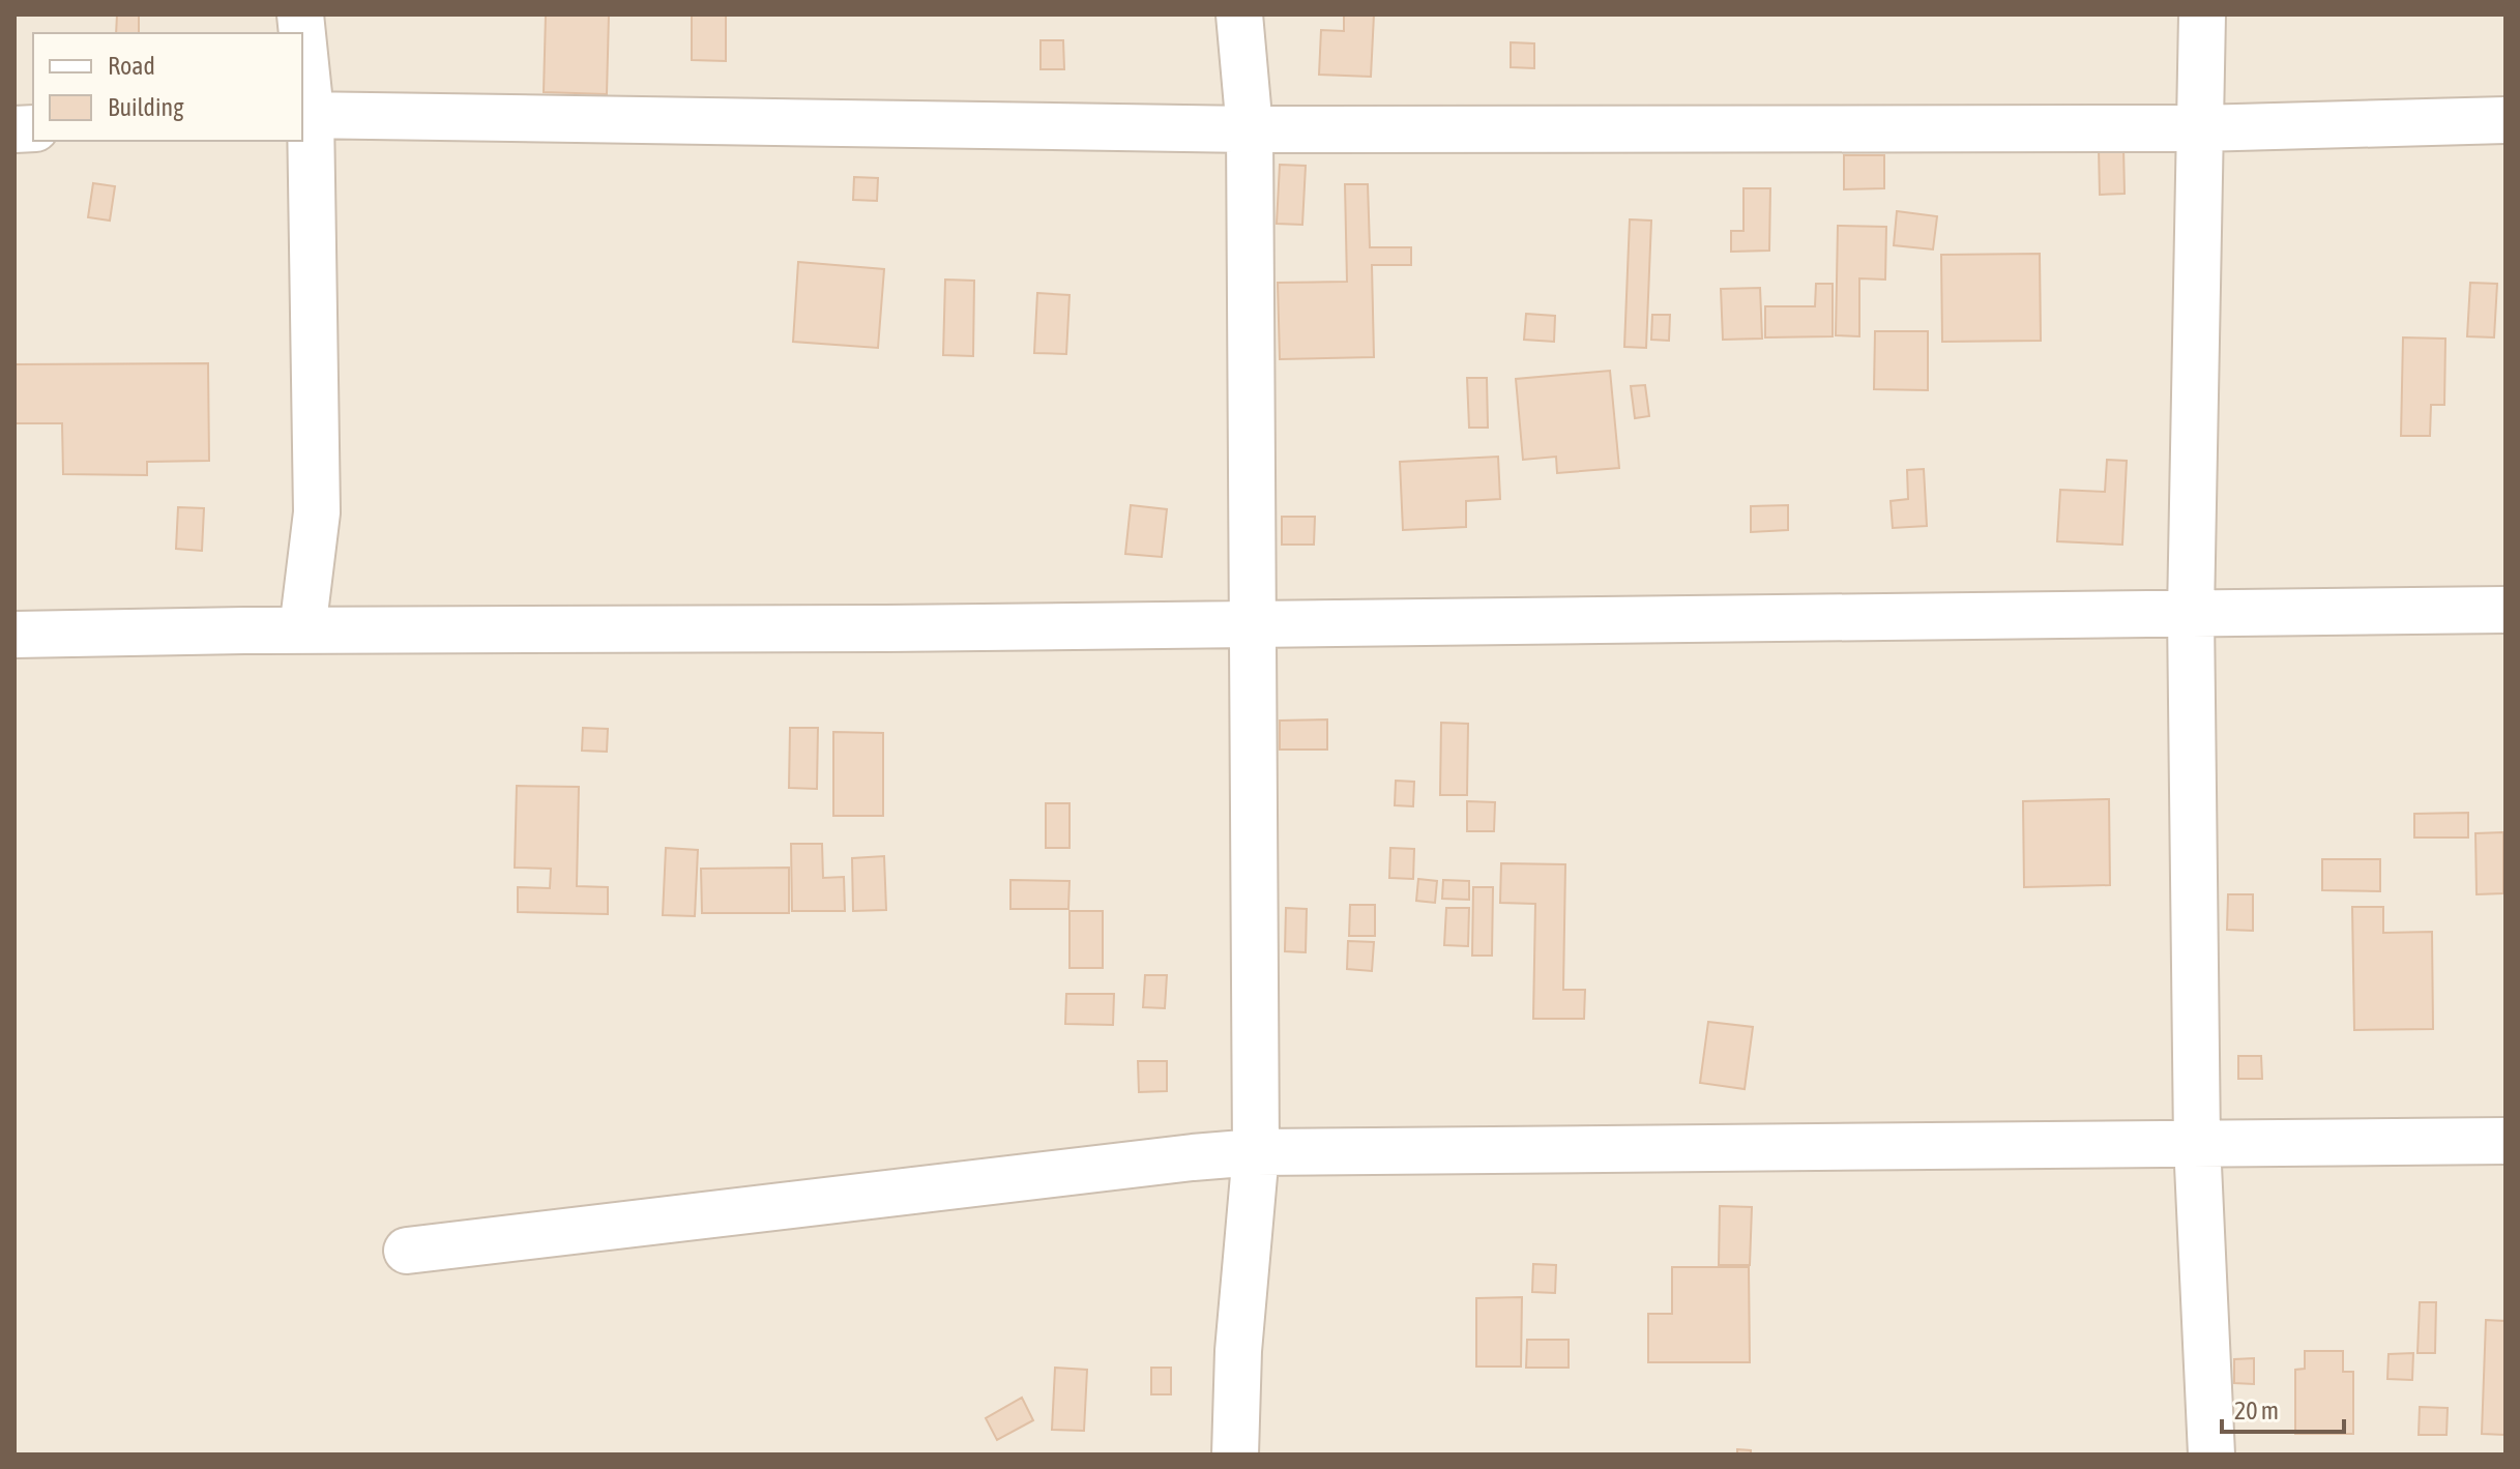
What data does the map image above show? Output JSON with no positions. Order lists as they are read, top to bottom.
{
  "legend": ["Road", "Building"],
  "scale_bar": "20 m"
}
